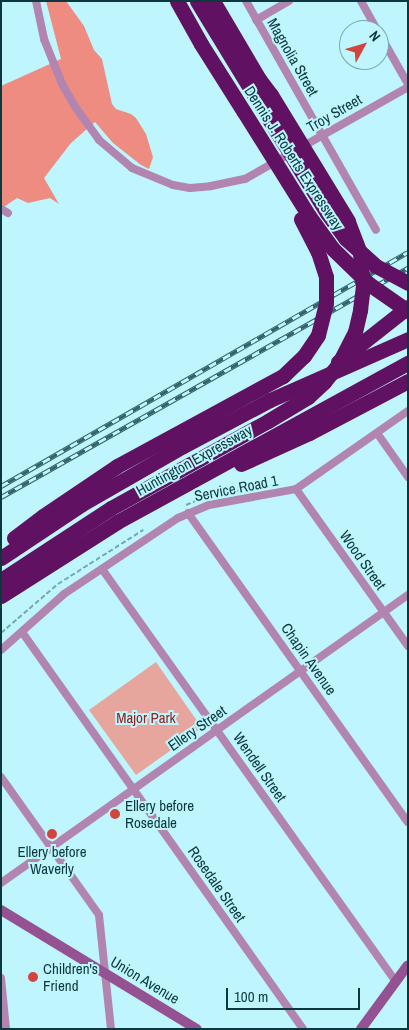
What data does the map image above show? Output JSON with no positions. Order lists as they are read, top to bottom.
{
  "streets": {
    "highway": ["Dennis J. Roberts Expressway", "Huntington Expressway"],
    "main road": ["Union Avenue"],
    "street": [
      "Magnolia Street",
      "Troy Street",
      "Service Road 1",
      "Wood Street",
      "Chapin Avenue",
      "Ellery Street",
      "Wendell Street",
      "Rosedale Street"
    ]
  },
  "crossings": [
    ["Magnolia Street", "Troy Street"],
    ["Service Road 1", "Wood Street"],
    ["Service Road 1", "Chapin Avenue"],
    ["Service Road 1", "Wendell Street"],
    ["Service Road 1", "Rosedale Street"],
    ["Wood Street", "Ellery Street"],
    ["Chapin Avenue", "Ellery Street"],
    ["Ellery Street", "Wendell Street"],
    ["Ellery Street", "Rosedale Street"]
  ],
  "parks": ["Major Park"],
  "places": ["Ellery before Rosedale", "Ellery before Waverly", "Children's Friend"],
  "scale_bar": "100 m",
  "north": "top right"
}
